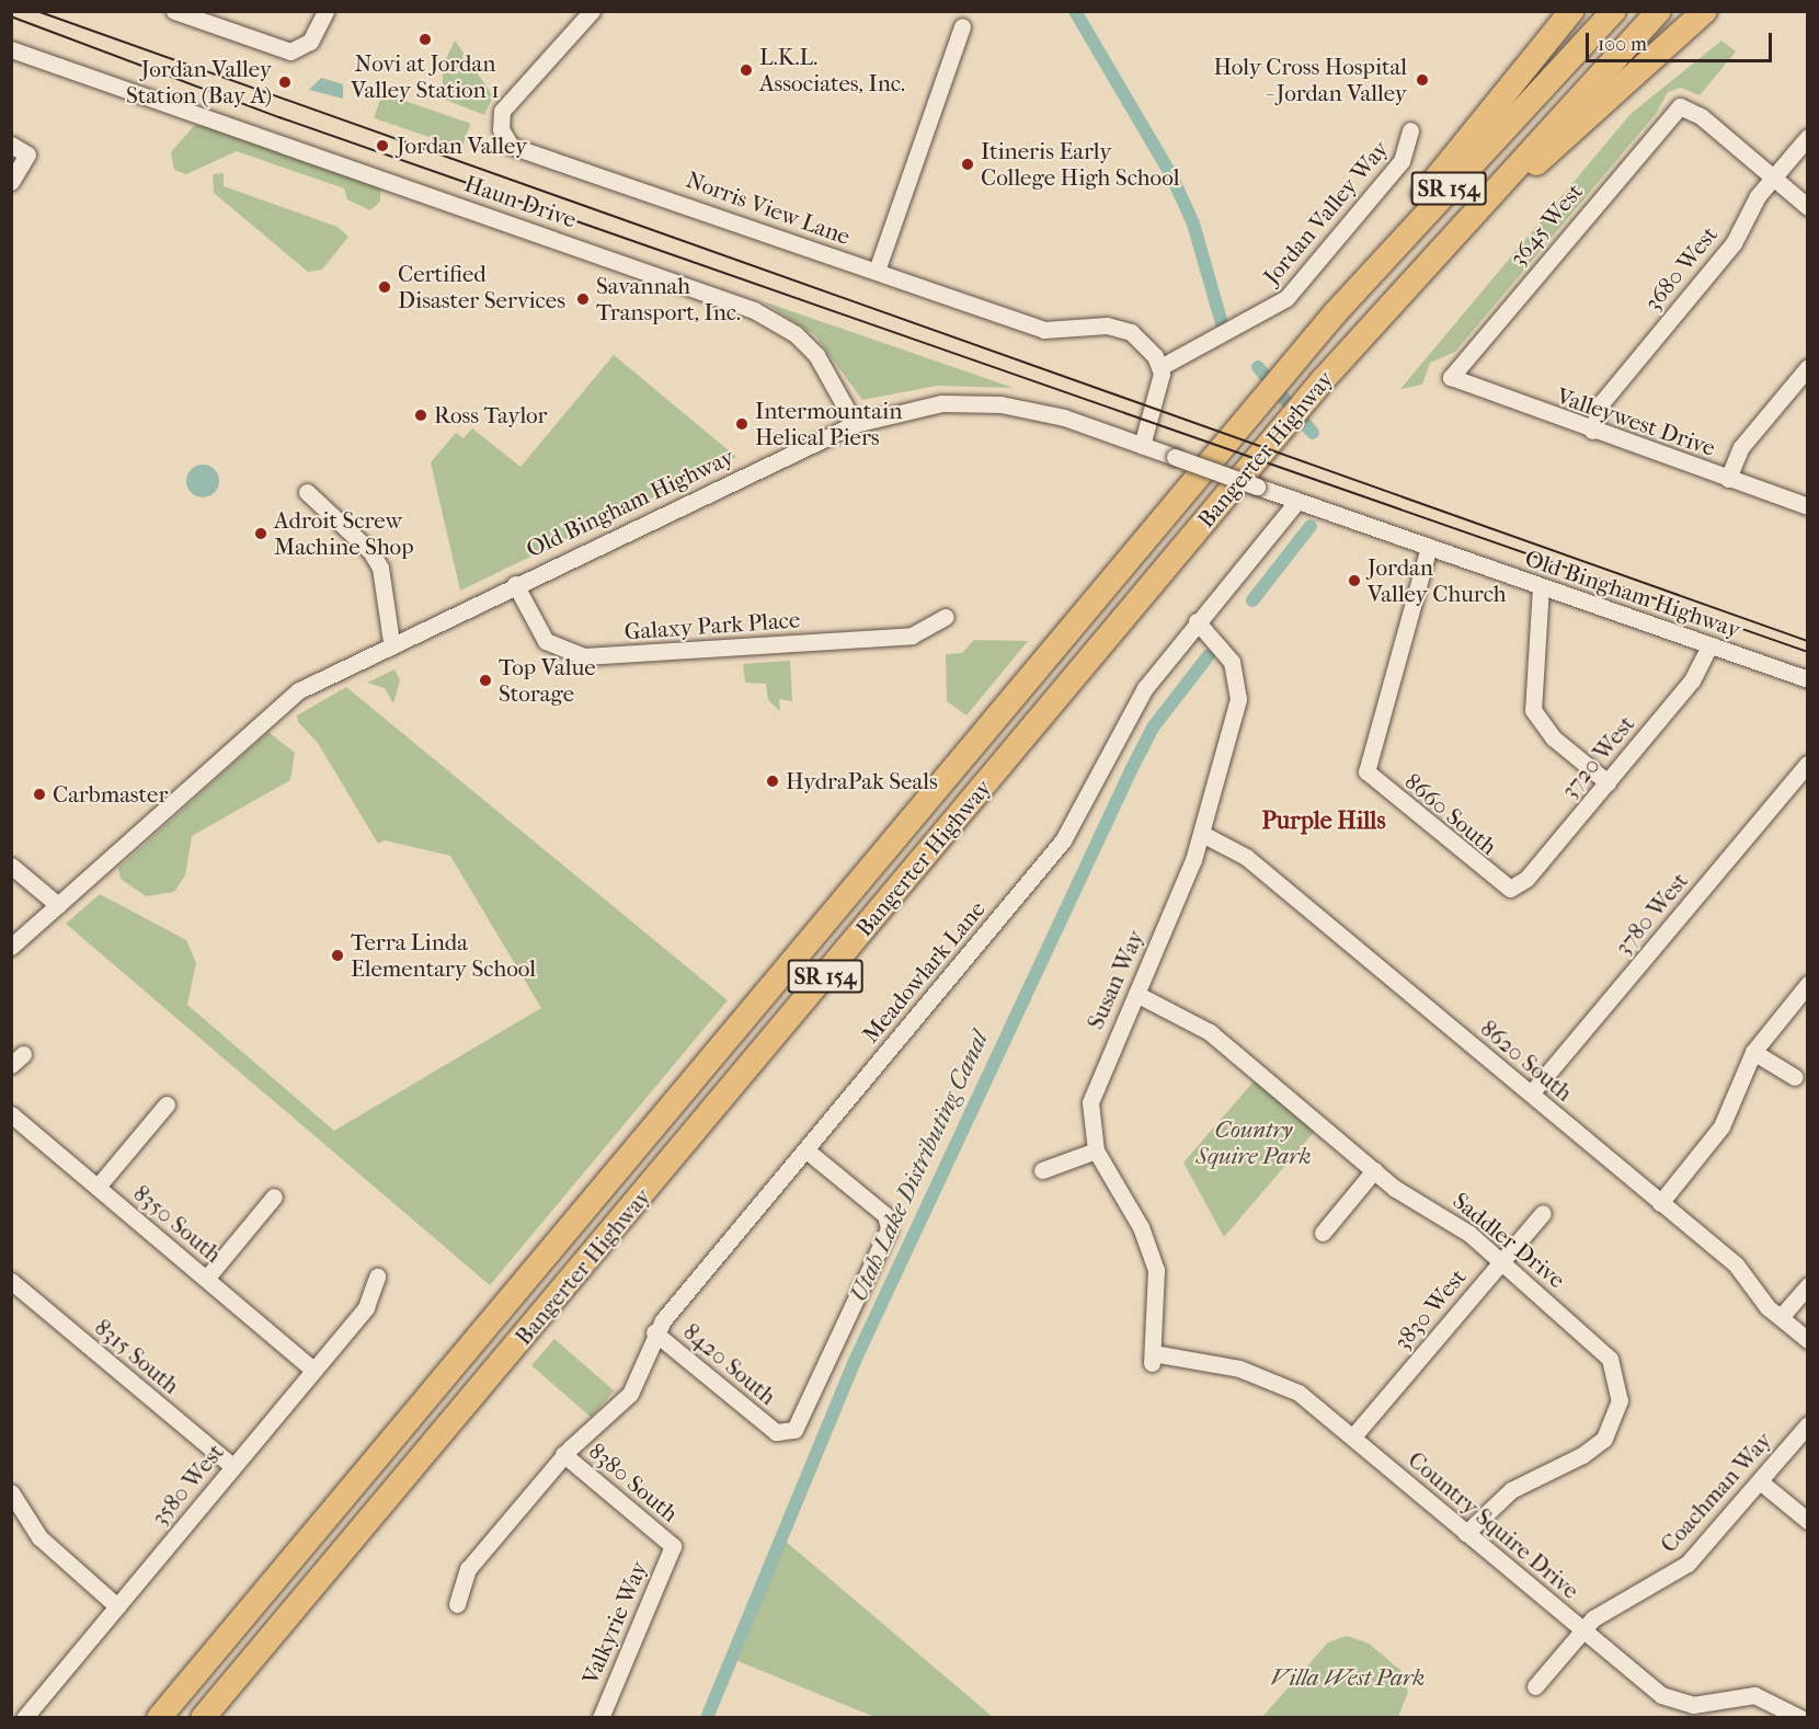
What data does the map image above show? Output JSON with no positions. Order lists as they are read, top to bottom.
{
  "streets": {
    "highway": ["SR 154", "Bangerter Highway"],
    "street": [
      "Haun Drive",
      "Norris View Lane",
      "Jordan Valley Way",
      "3645 West",
      "3680 West",
      "Valleywest Drive",
      "Old Bingham Highway",
      "Galaxy Park Place",
      "3720 West",
      "8660 South",
      "3780 West",
      "Meadowlark Lane",
      "Susan Way",
      "8620 South",
      "8350 South",
      "Saddler Drive",
      "3830 West",
      "8315 South",
      "8420 South",
      "8380 South",
      "3580 West",
      "Coachman Way",
      "Country Squire Drive",
      "Valkyrie Way"
    ]
  },
  "crossings": [
    ["Haun Drive", "Old Bingham Highway"],
    ["Norris View Lane", "Jordan Valley Way"],
    ["3645 West", "3680 West"],
    ["3645 West", "Valleywest Drive"],
    ["3680 West", "Valleywest Drive"],
    ["Old Bingham Highway", "Galaxy Park Place"],
    ["Old Bingham Highway", "3720 West"],
    ["Old Bingham Highway", "8660 South"],
    ["Old Bingham Highway", "Meadowlark Lane"],
    ["3720 West", "8660 South"],
    ["3780 West", "8620 South"],
    ["Meadowlark Lane", "Susan Way"],
    ["Meadowlark Lane", "8420 South"],
    ["Meadowlark Lane", "8380 South"],
    ["Susan Way", "8620 South"],
    ["Susan Way", "Saddler Drive"],
    ["Susan Way", "Country Squire Drive"],
    ["8350 South", "3580 West"],
    ["Saddler Drive", "3830 West"],
    ["Saddler Drive", "Country Squire Drive"],
    ["3830 West", "Country Squire Drive"],
    ["8315 South", "3580 West"],
    ["8380 South", "Valkyrie Way"],
    ["Coachman Way", "Country Squire Drive"]
  ],
  "districts": ["Purple Hills"],
  "water": ["Utah Lake Distributing Canal"],
  "parks": ["Country Squire Park", "Villa West Park"],
  "places": [
    "Novi at Jordan Valley Station 1",
    "L.K.L. Associates, Inc.",
    "Holy Cross Hospital - Jordan Valley",
    "Jordan Valley Station (Bay A)",
    "Jordan Valley",
    "Itineris Early College High School",
    "Certified Disaster Services",
    "Savannah Transport, Inc.",
    "Ross Taylor",
    "Intermountain Helical Piers",
    "Adroit Screw Machine Shop",
    "Jordan Valley Church",
    "Top Value Storage",
    "HydraPak Seals",
    "Carbmaster",
    "Terra Linda Elementary School"
  ],
  "scale_bar": "100 m"
}
